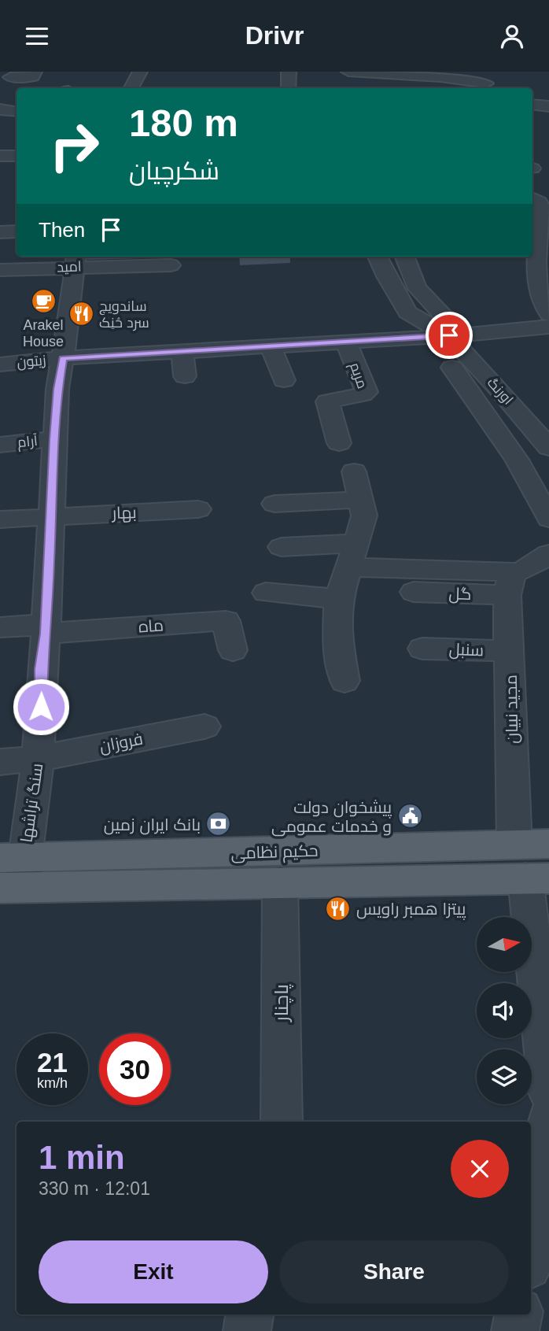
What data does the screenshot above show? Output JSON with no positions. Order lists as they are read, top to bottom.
{
  "streets": {
    "main road": ["حکیم نظامی"],
    "street": [
      "امید",
      "زیتون",
      "مریم",
      "اورنگ",
      "آرام",
      "بهار",
      "گل",
      "ماه",
      "سنبل",
      "مجید نبیان",
      "فروزان",
      "سنگ تراشها",
      "پاچنار"
    ]
  },
  "crossings": [
    ["امید", "سنگ تراشها"],
    ["زیتون", "مریم"],
    ["زیتون", "اورنگ"],
    ["زیتون", "سنگ تراشها"],
    ["آرام", "سنگ تراشها"],
    ["بهار", "سنگ تراشها"],
    ["گل", "مجید نبیان"],
    ["ماه", "سنگ تراشها"],
    ["سنبل", "مجید نبیان"],
    ["مجید نبیان", "حکیم نظامی"],
    ["فروزان", "سنگ تراشها"],
    ["سنگ تراشها", "حکیم نظامی"],
    ["حکیم نظامی", "پاچنار"]
  ],
  "places": {
    "cafe": ["Arakel House"],
    "restaurant": ["ساندویچ سرد حُنِک", "پیتزا همبر راویس"],
    "public building": ["پیشخوان دولت و خدمات عمومی"],
    "bank": ["بانک ایران زمین"]
  },
  "north": "right",
  "page": {
    "header": "Drivr",
    "turn": ["180 m", "شکرچیان"],
    "then": "Then",
    "speed": "21 km/h",
    "limit": "30",
    "heading": ["1 min", "330 m · 12:01"],
    "buttons": ["Exit", "Share"]
  }
}
